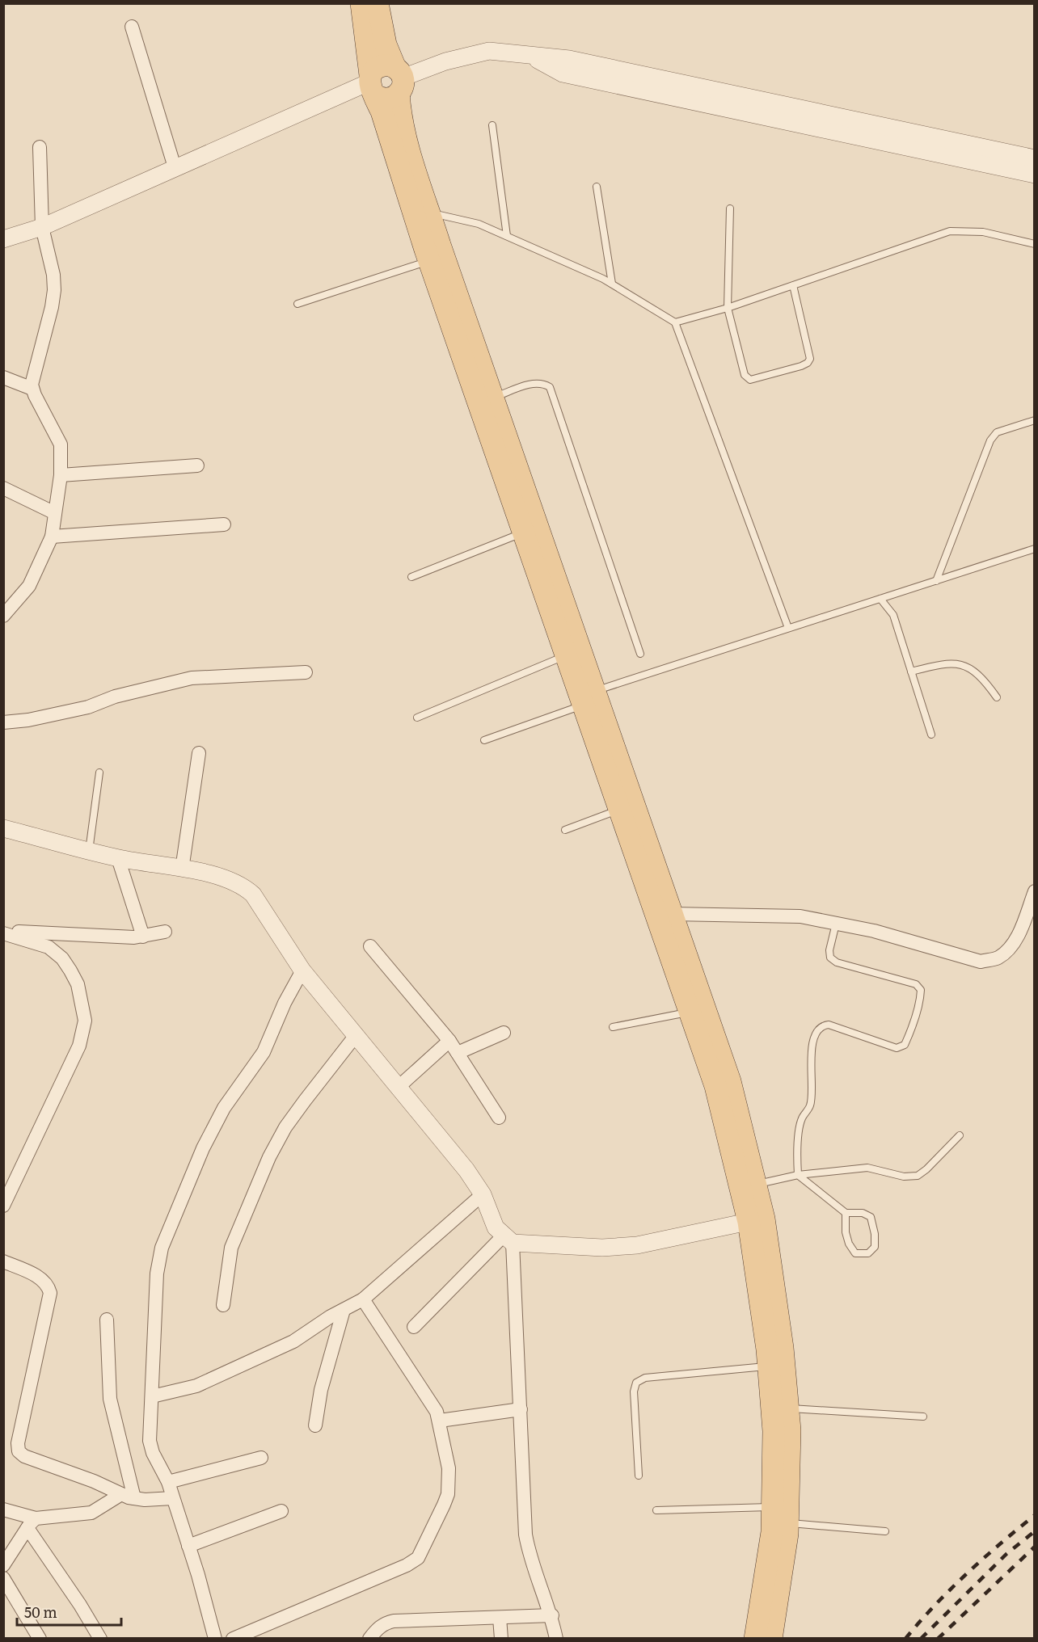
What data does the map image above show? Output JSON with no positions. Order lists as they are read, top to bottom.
{
  "scale_bar": "50 m"
}
